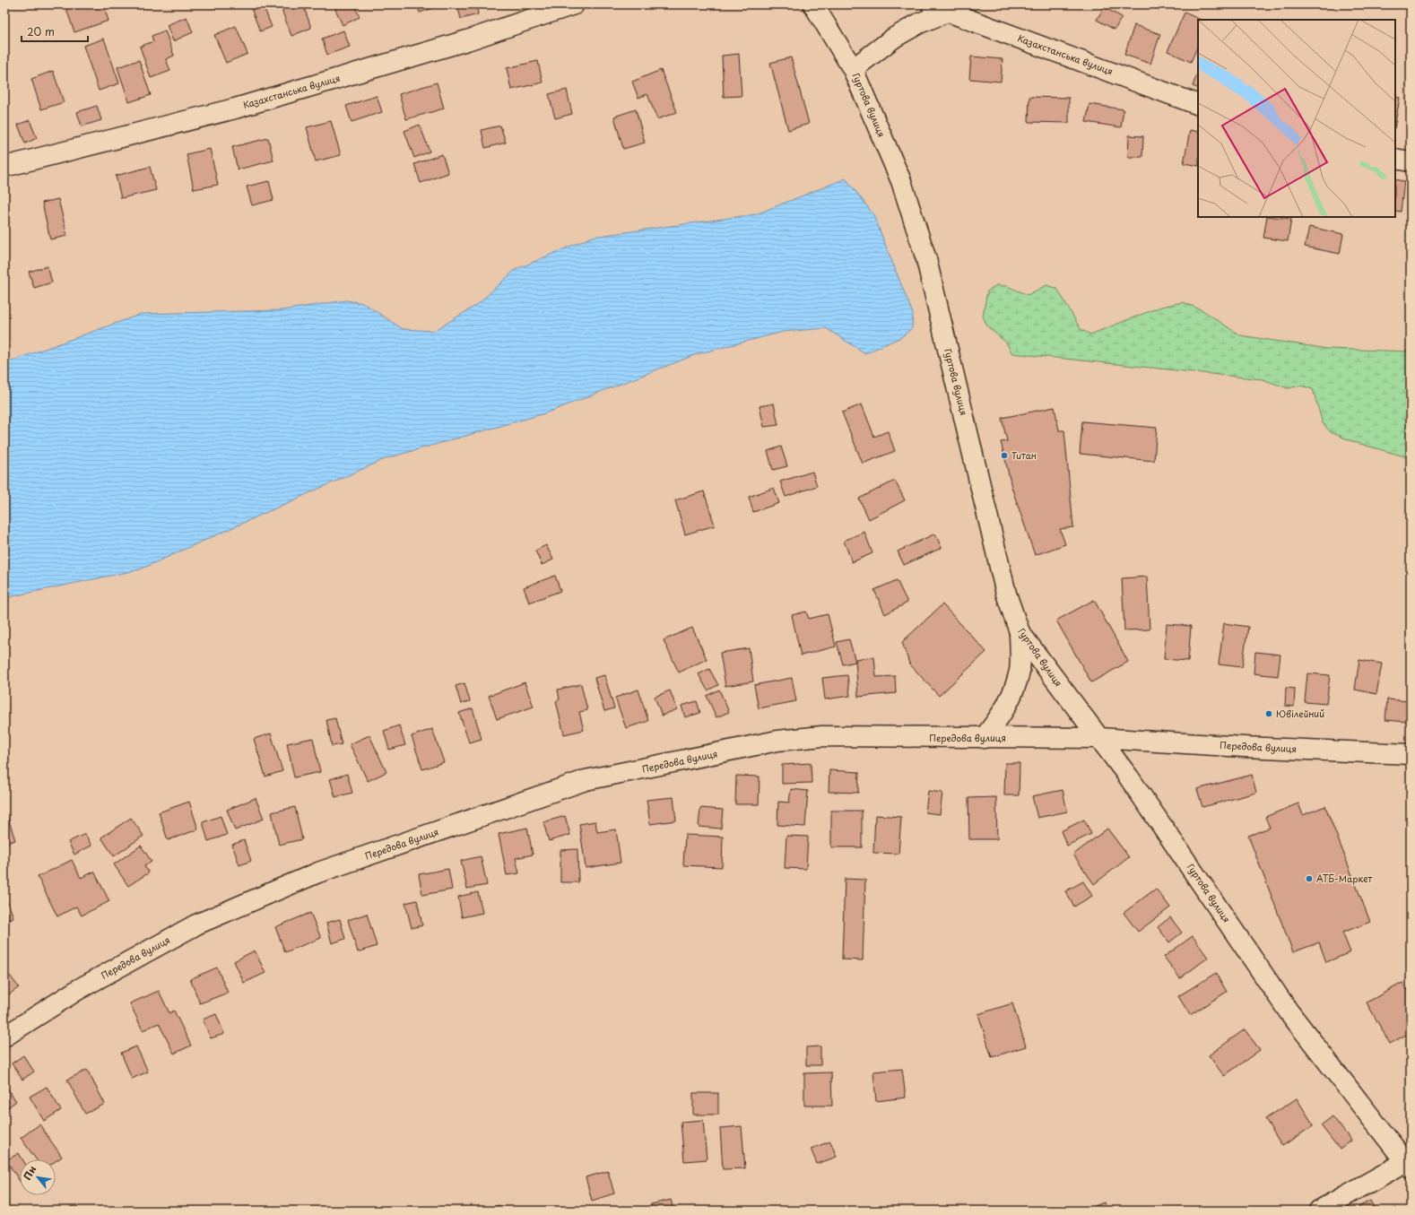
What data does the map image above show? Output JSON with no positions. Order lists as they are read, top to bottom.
{
  "streets": {
    "street": ["Казахстанська вулиця", "Гуртова вулиця", "Передова вулиця"]
  },
  "crossings": [
    ["Гуртова вулиця", "Передова вулиця"]
  ],
  "places": ["Титан", "Ювілейний", "АТБ-Маркет"],
  "scale_bar": "20 m",
  "north": "top left"
}
